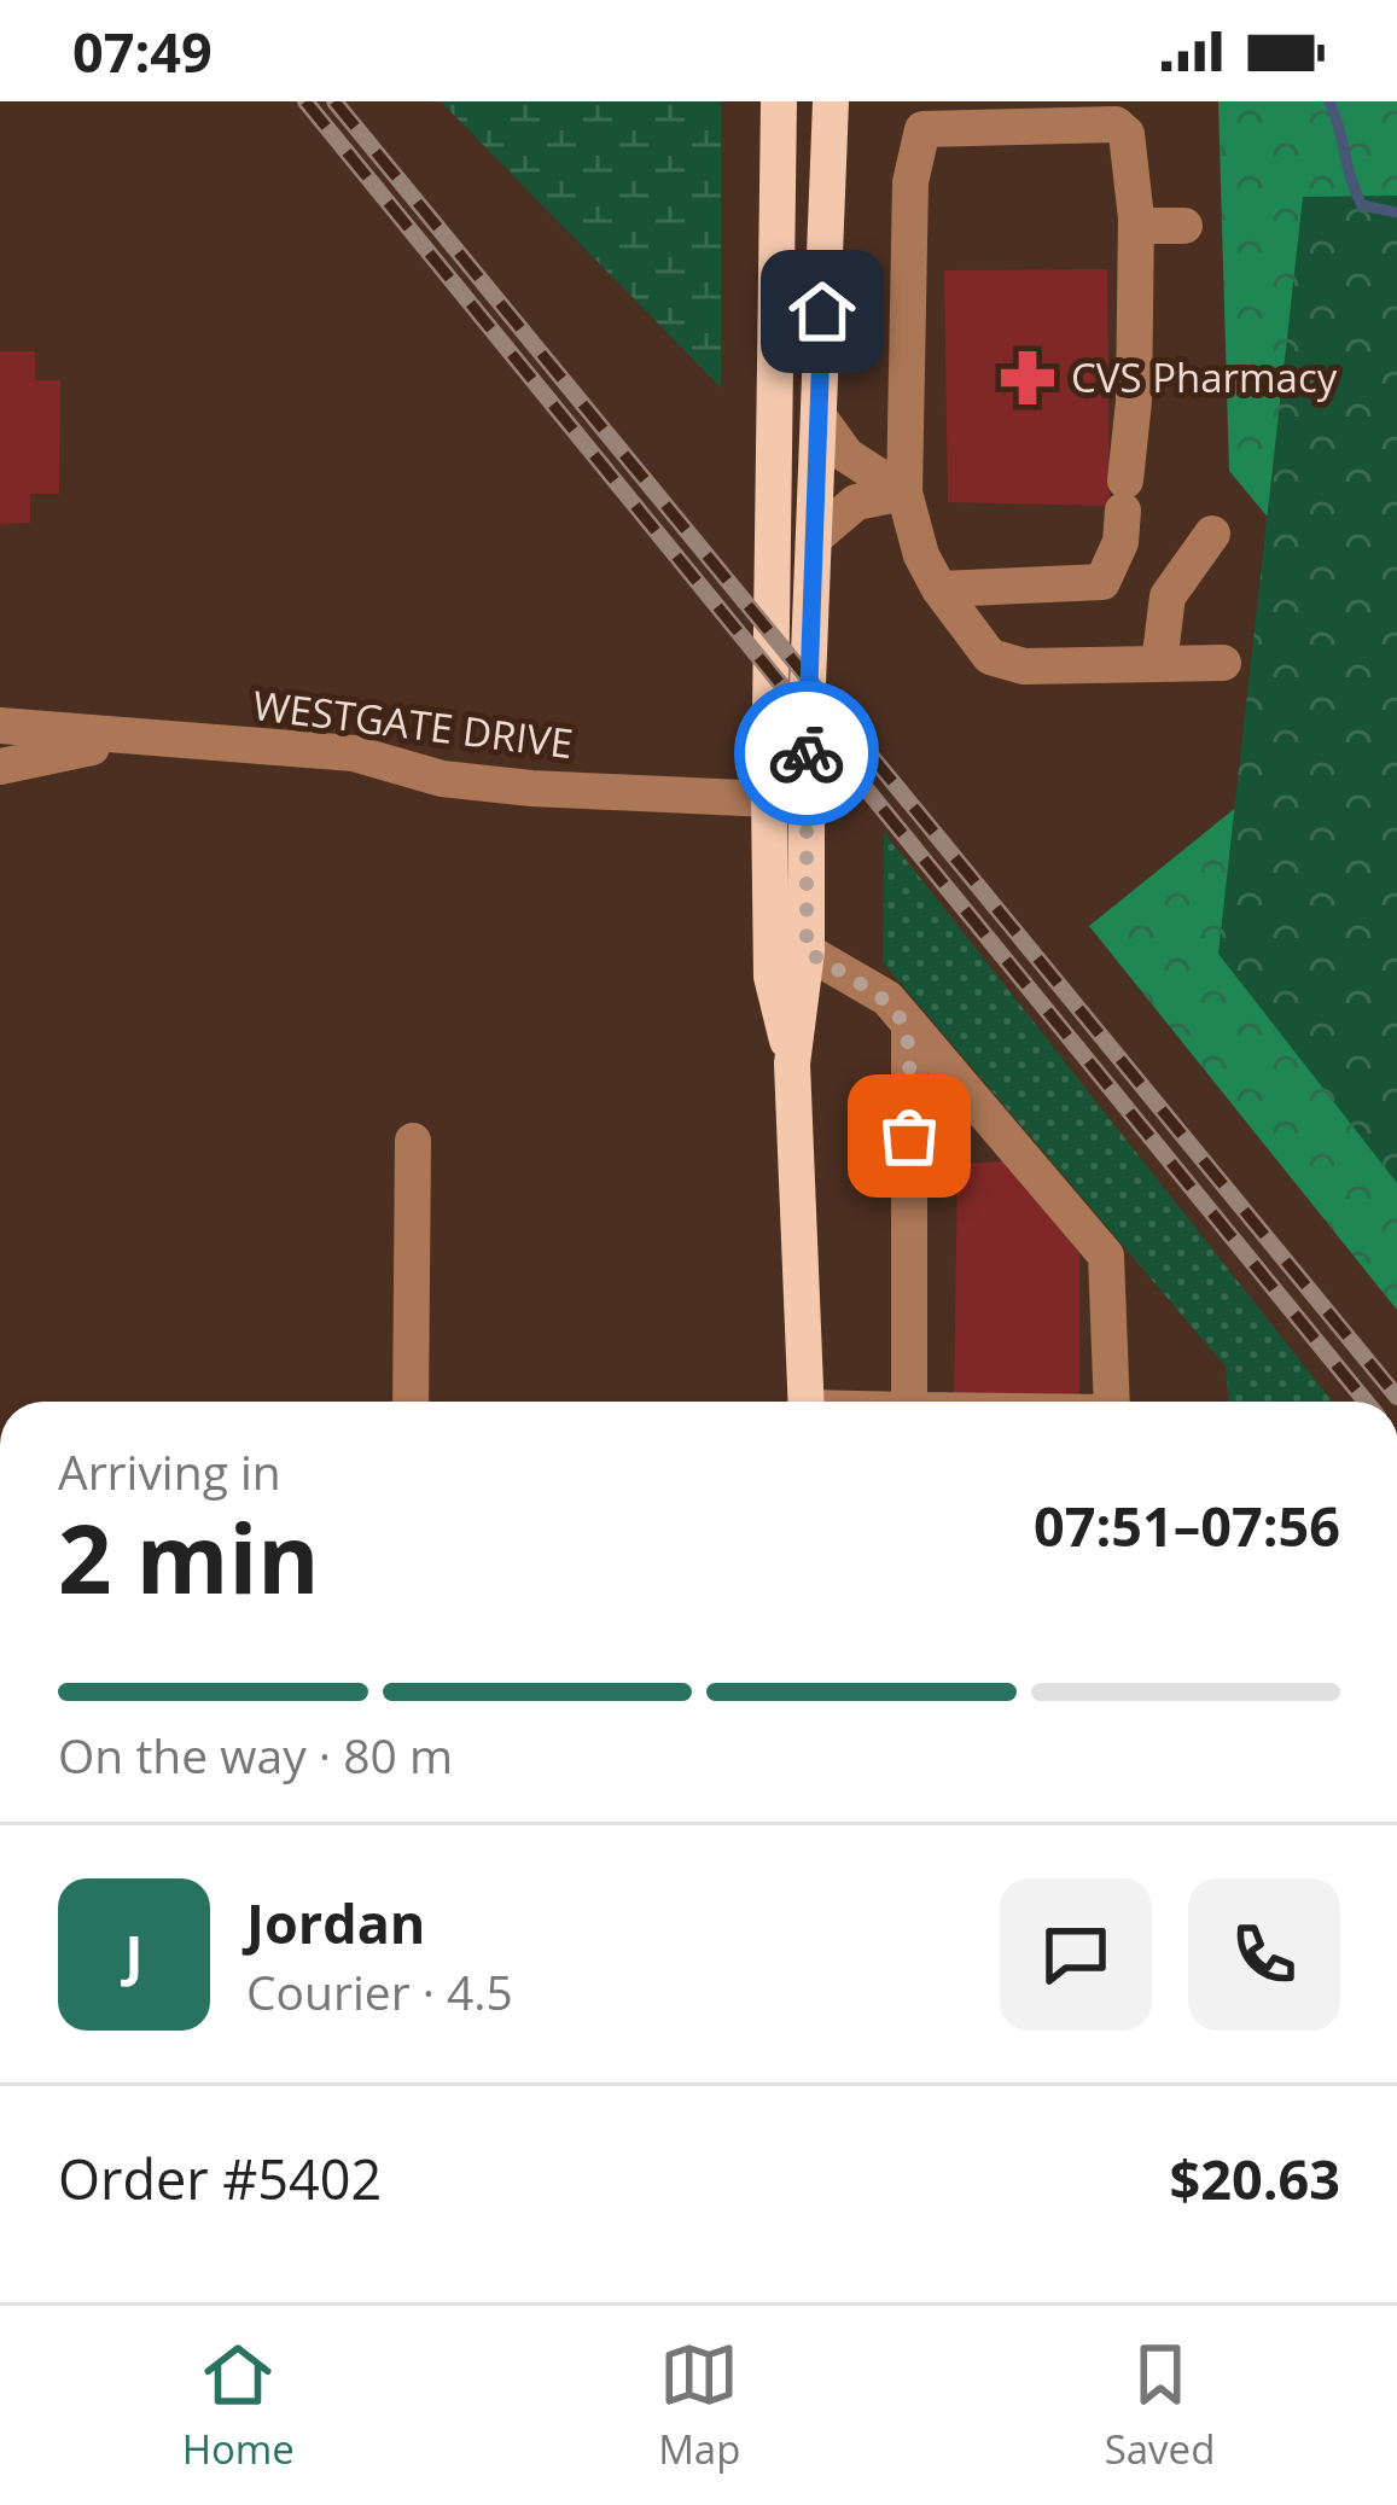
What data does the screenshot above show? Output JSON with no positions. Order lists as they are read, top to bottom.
{
  "streets": {
    "street": ["WESTGATE DRIVE"]
  },
  "places": {
    "pharmacy": ["CVS Pharmacy"]
  },
  "page": {
    "status": "07:49",
    "heading": ["2 min", "Arriving in", "07:51–07:56"],
    "panel": [
      "Jordan",
      "Courier · 4.5",
      "Order #5402",
      "$20.63"
    ],
    "bar": "On the way · 80 m",
    "round": "J",
    "tabs": ["Home", "Map", "Saved"]
  }
}
